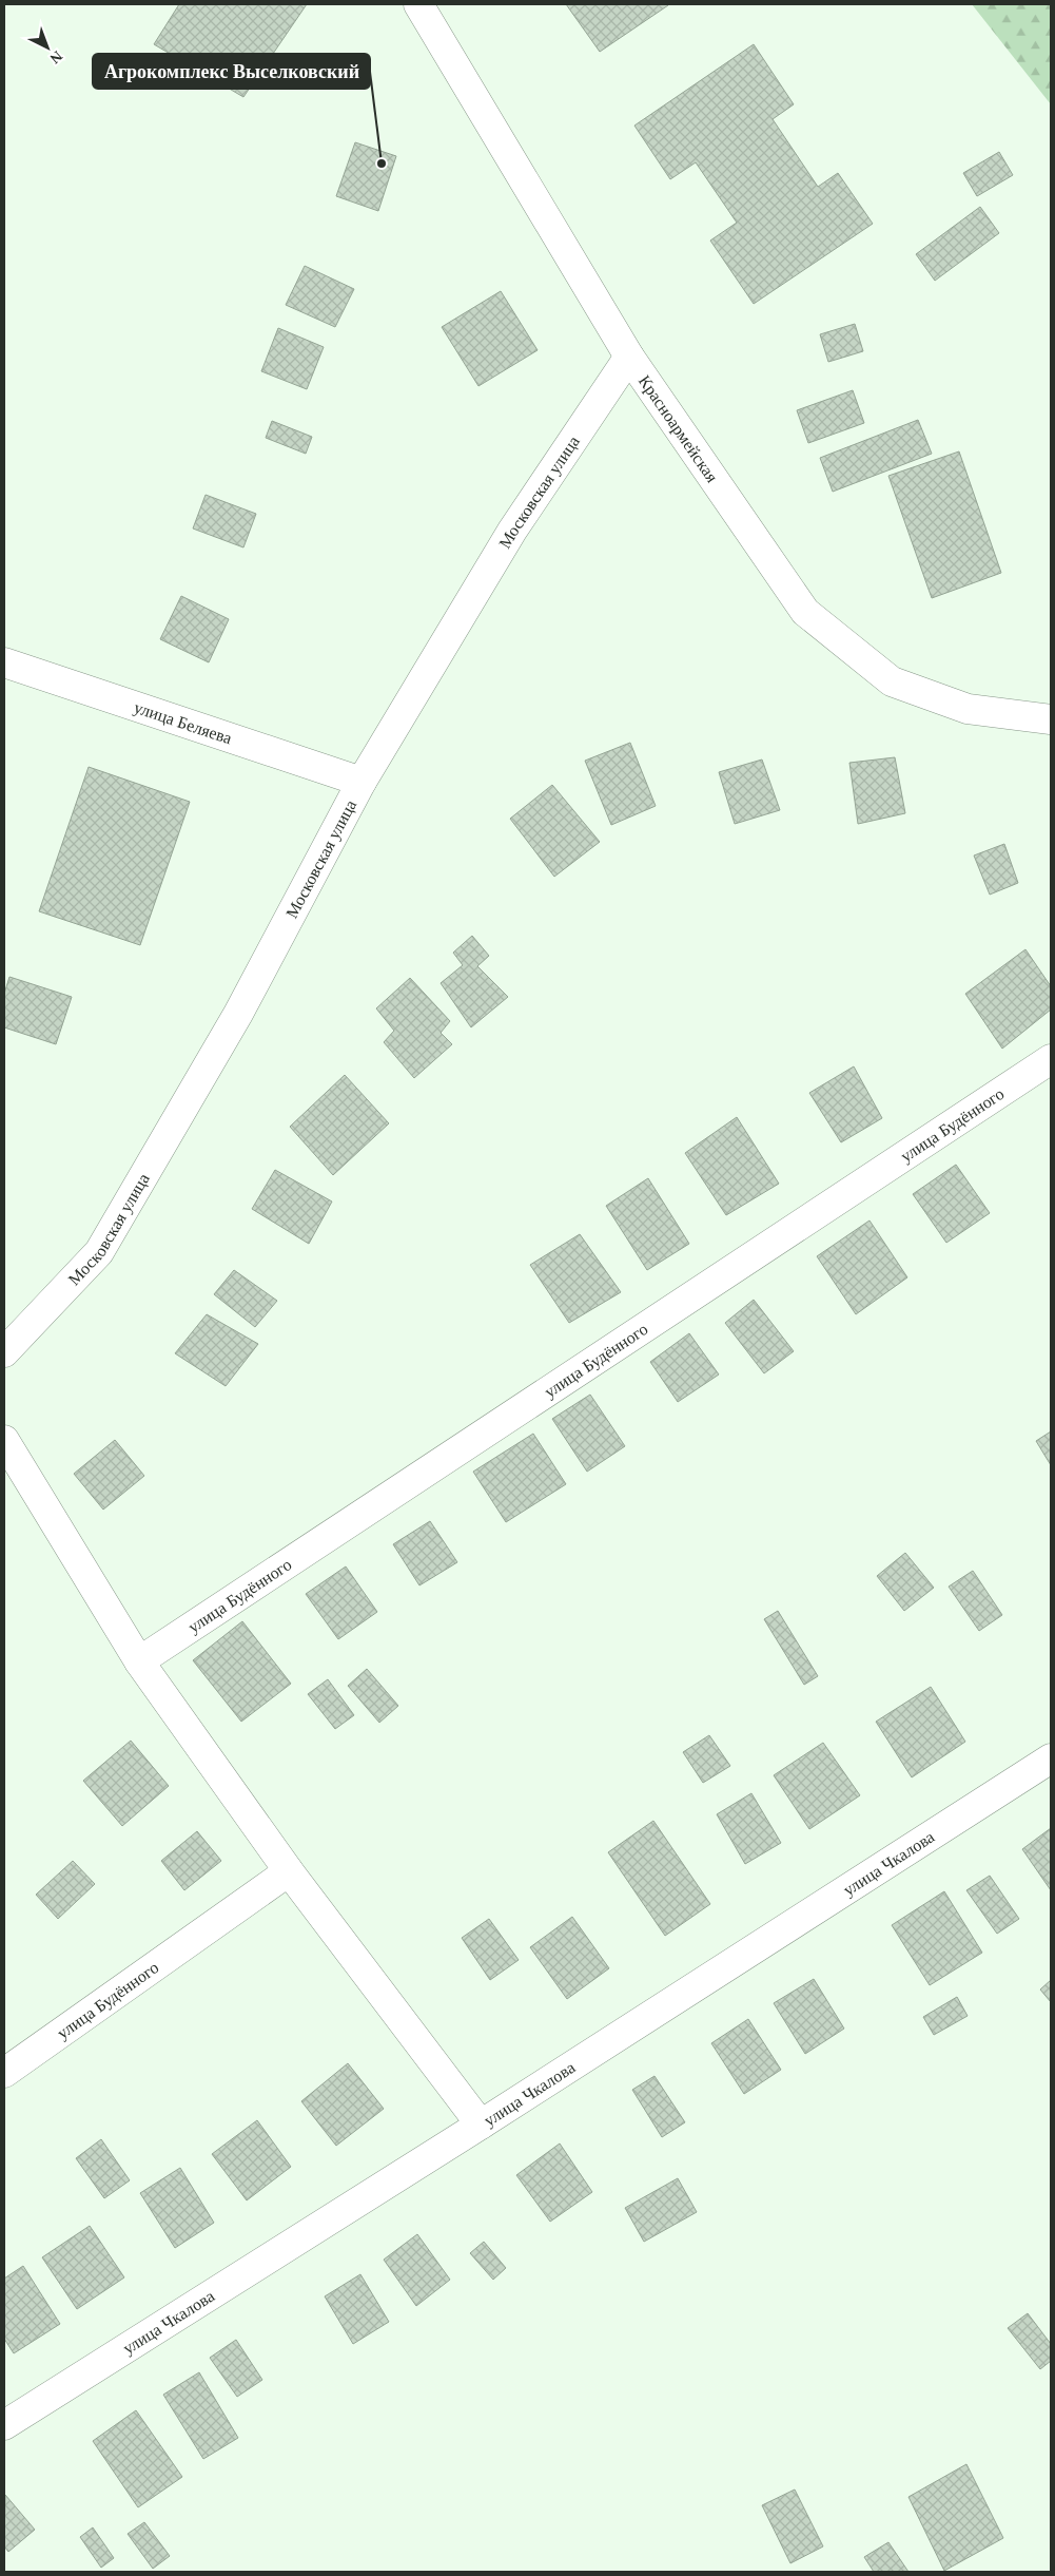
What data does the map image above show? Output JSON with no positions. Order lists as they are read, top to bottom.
{
  "streets": {
    "street": [
      "Красноармейская",
      "Московская улица",
      "улица Беляева",
      "улица Будённого",
      "улица Чкалова"
    ]
  },
  "crossings": [
    ["Красноармейская", "Московская улица"],
    ["Московская улица", "улица Беляева"]
  ],
  "places": ["Агрокомплекс Выселковский"],
  "north": "bottom right"
}
